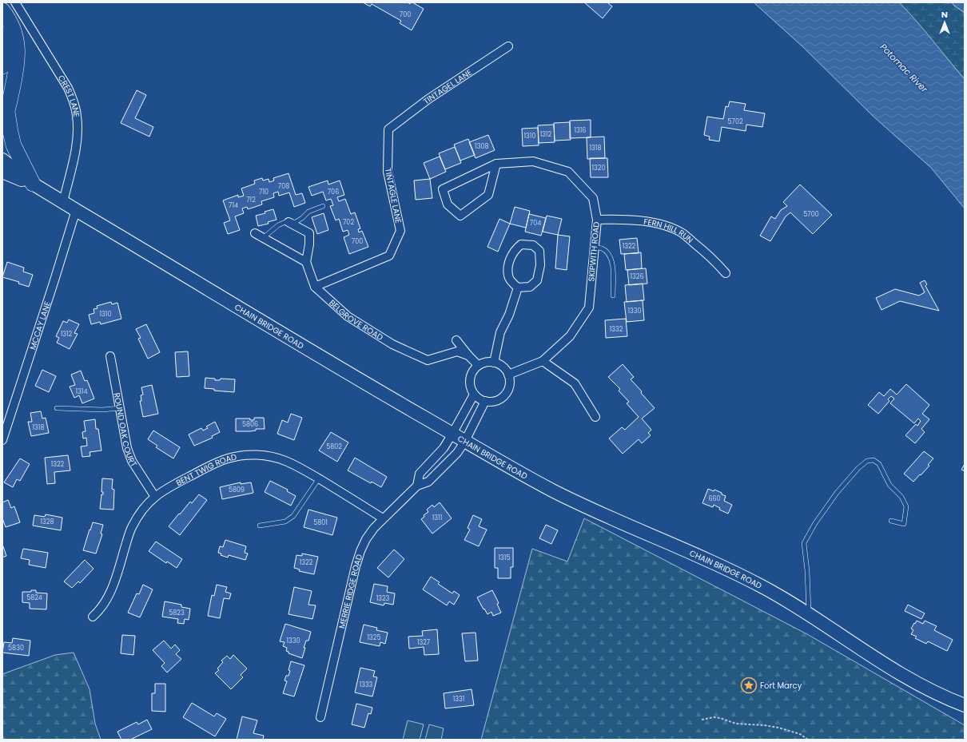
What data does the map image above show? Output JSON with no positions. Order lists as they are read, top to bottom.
{
  "streets": {
    "main road": ["CHAIN BRIDGE ROAD"],
    "street": [
      "TINTAGEL LANE",
      "CREST LANE",
      "TINTAGLE LANE",
      "FERN HILL RUN",
      "SKIPWITH ROAD",
      "BELGROVE ROAD",
      "MCCAY LANE",
      "ROUND OAK COURT",
      "BENT TWIG ROAD",
      "MERRIE RIDGE ROAD"
    ]
  },
  "crossings": [
    ["TINTAGEL LANE", "TINTAGLE LANE"],
    ["CREST LANE", "CHAIN BRIDGE ROAD"],
    ["TINTAGLE LANE", "BELGROVE ROAD"],
    ["FERN HILL RUN", "SKIPWITH ROAD"],
    ["SKIPWITH ROAD", "MERRIE RIDGE ROAD"],
    ["MCCAY LANE", "CHAIN BRIDGE ROAD"],
    ["CHAIN BRIDGE ROAD", "MERRIE RIDGE ROAD"],
    ["ROUND OAK COURT", "BENT TWIG ROAD"],
    ["BENT TWIG ROAD", "MERRIE RIDGE ROAD"]
  ],
  "water": ["Potomac River"],
  "places": {
    "place": ["Fort Marcy"]
  },
  "house_numbers": [
    "700",
    "5702",
    "1316",
    "1312",
    "1310",
    "1308",
    "1318",
    "1320",
    "708",
    "710",
    "706",
    "712",
    "714",
    "5700",
    "702",
    "704",
    "700",
    "1322",
    "1326",
    "1330",
    "1310",
    "1332",
    "1312",
    "1314",
    "5806",
    "1318",
    "5802",
    "1322",
    "5809",
    "660",
    "1311",
    "1328",
    "5801",
    "1315",
    "1322",
    "5824",
    "1323",
    "5823",
    "1325",
    "1330",
    "1327",
    "5830",
    "1333",
    "1331"
  ],
  "north": "top"
}
